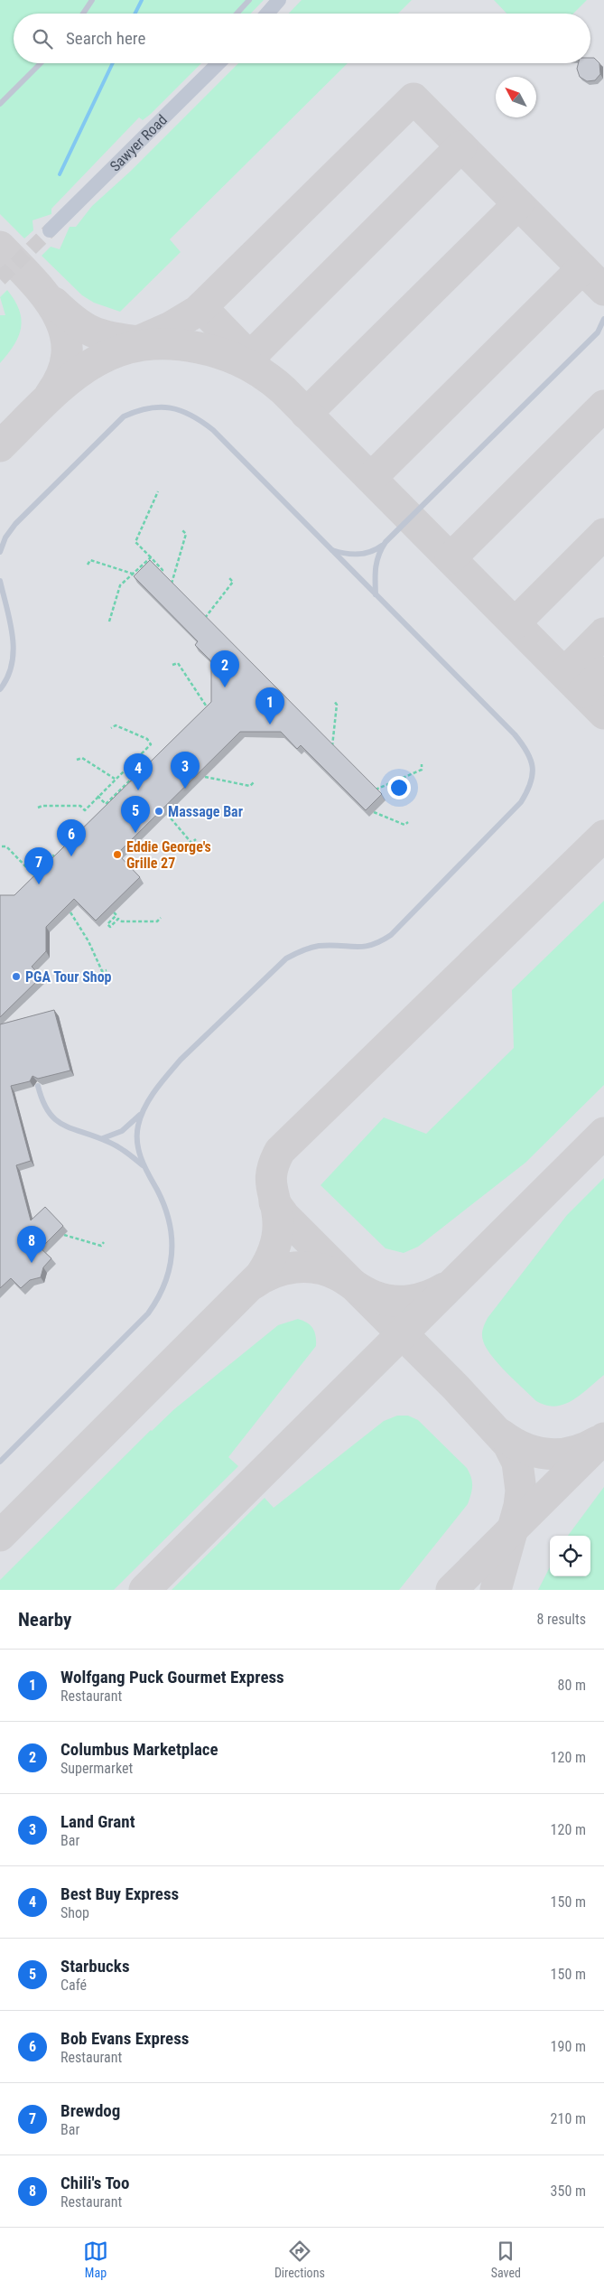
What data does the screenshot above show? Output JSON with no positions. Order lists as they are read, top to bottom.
{
  "streets": {
    "street": ["Sawyer Road"]
  },
  "places": ["Massage Bar", "Eddie George's Grille 27", "PGA Tour Shop"],
  "north": "top left",
  "page": {
    "search": "Search here",
    "pins": [
      "2",
      "1",
      "3",
      "4",
      "5",
      "6",
      "7",
      "8"
    ],
    "heading": ["Nearby", "8 results"],
    "list": [
      {
        "mark": "1",
        "name": "Wolfgang Puck Gourmet Express",
        "note": "Restaurant",
        "value": "80 m"
      },
      {
        "mark": "2",
        "name": "Columbus Marketplace",
        "note": "Supermarket",
        "value": "120 m"
      },
      {
        "mark": "3",
        "name": "Land Grant",
        "note": "Bar",
        "value": "120 m"
      },
      {
        "mark": "4",
        "name": "Best Buy Express",
        "note": "Shop",
        "value": "150 m"
      },
      {
        "mark": "5",
        "name": "Starbucks",
        "note": "Café",
        "value": "150 m"
      },
      {
        "mark": "6",
        "name": "Bob Evans Express",
        "note": "Restaurant",
        "value": "190 m"
      },
      {
        "mark": "7",
        "name": "Brewdog",
        "note": "Bar",
        "value": "210 m"
      },
      {
        "mark": "8",
        "name": "Chili's Too",
        "note": "Restaurant",
        "value": "350 m"
      }
    ],
    "nav": ["Map", "Directions", "Saved"]
  }
}
